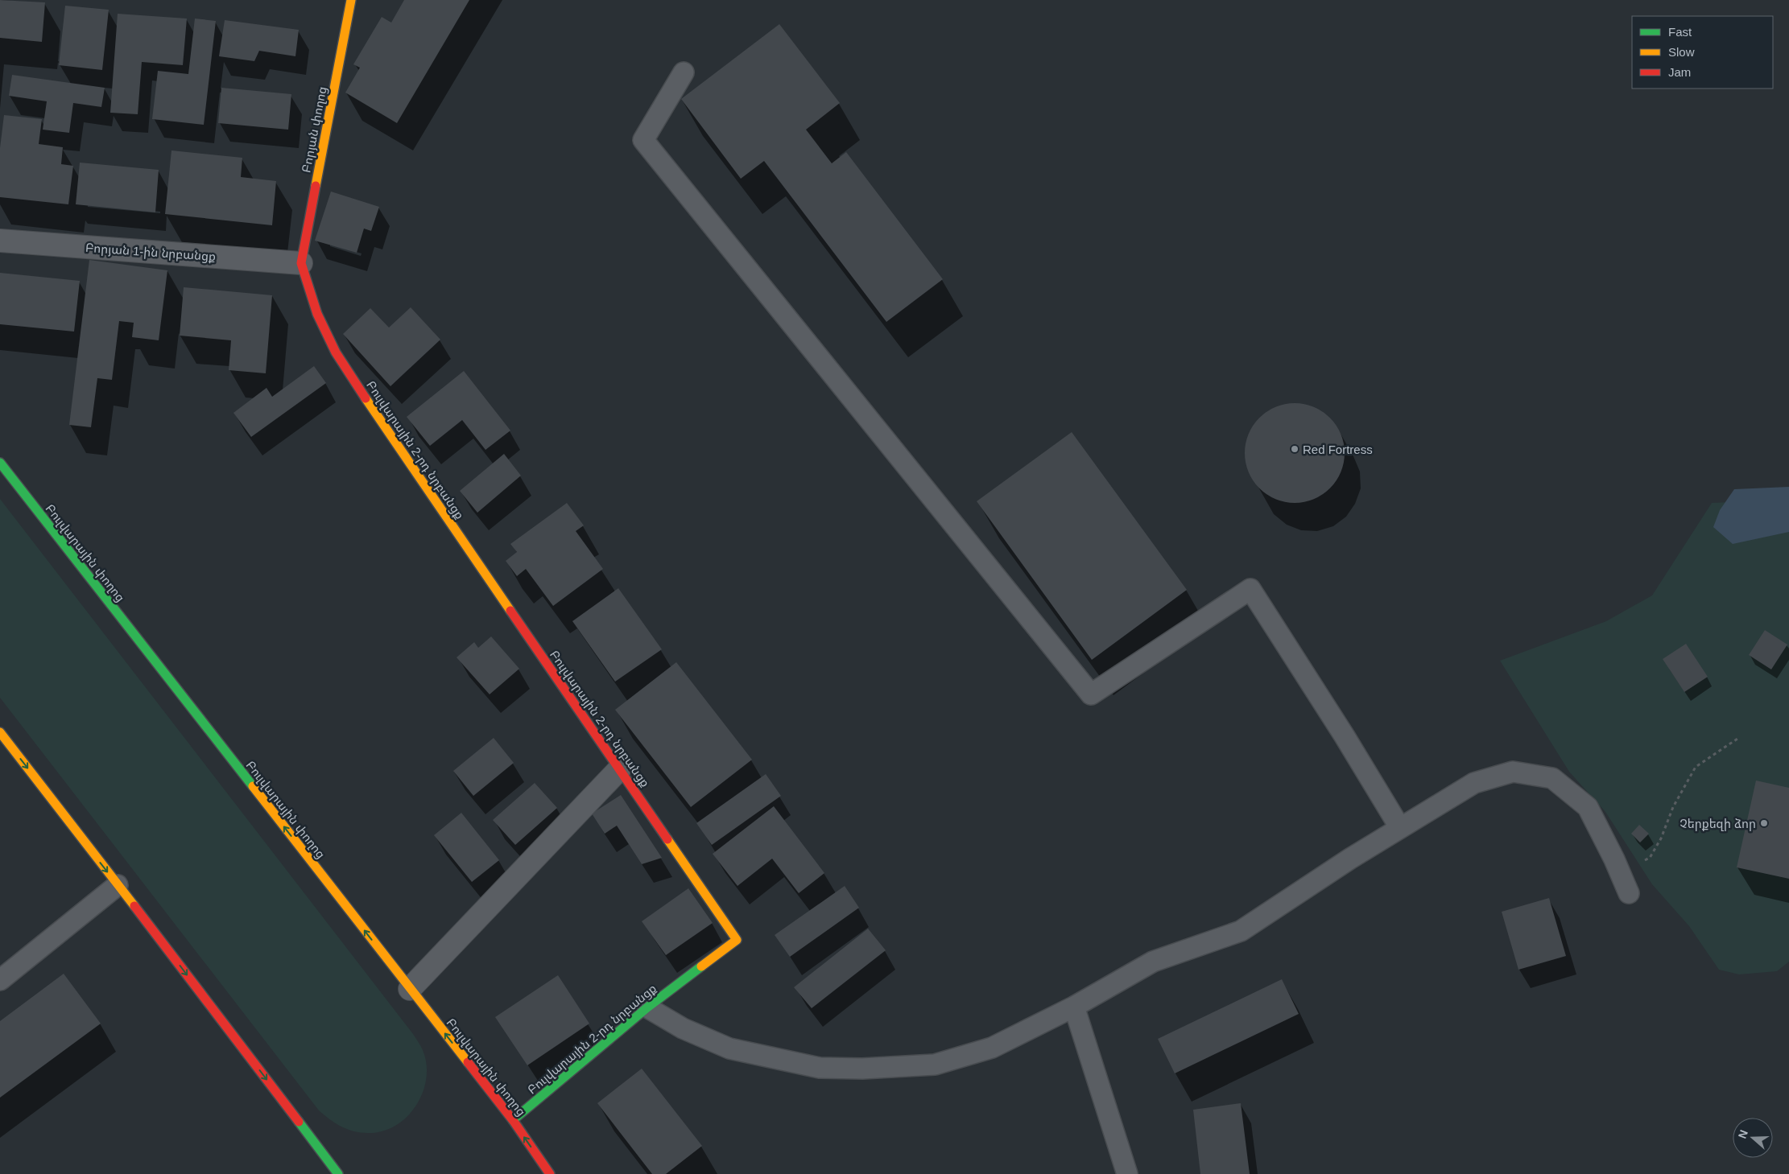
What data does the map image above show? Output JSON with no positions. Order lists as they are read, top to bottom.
{
  "streets": {
    "street": [
      "Բորյան փողոց",
      "Բորյան 1-ին նրբանցք",
      "Բուլվարային 2-րդ նրբանցք",
      "Բուլվարային փողոց"
    ]
  },
  "crossings": [
    ["Բորյան փողոց", "Բորյան 1-ին նրբանցք"],
    ["Բորյան փողոց", "Բուլվարային 2-րդ նրբանցք"],
    ["Բորյան 1-ին նրբանցք", "Բուլվարային 2-րդ նրբանցք"],
    ["Բուլվարային 2-րդ նրբանցք", "Բուլվարային փողոց"]
  ],
  "one_way": ["Բուլվարային փողոց"],
  "places": ["Red Fortress", "Չերքեզի ձոր"],
  "legend": ["Fast", "Slow", "Jam"],
  "north": "left"
}
